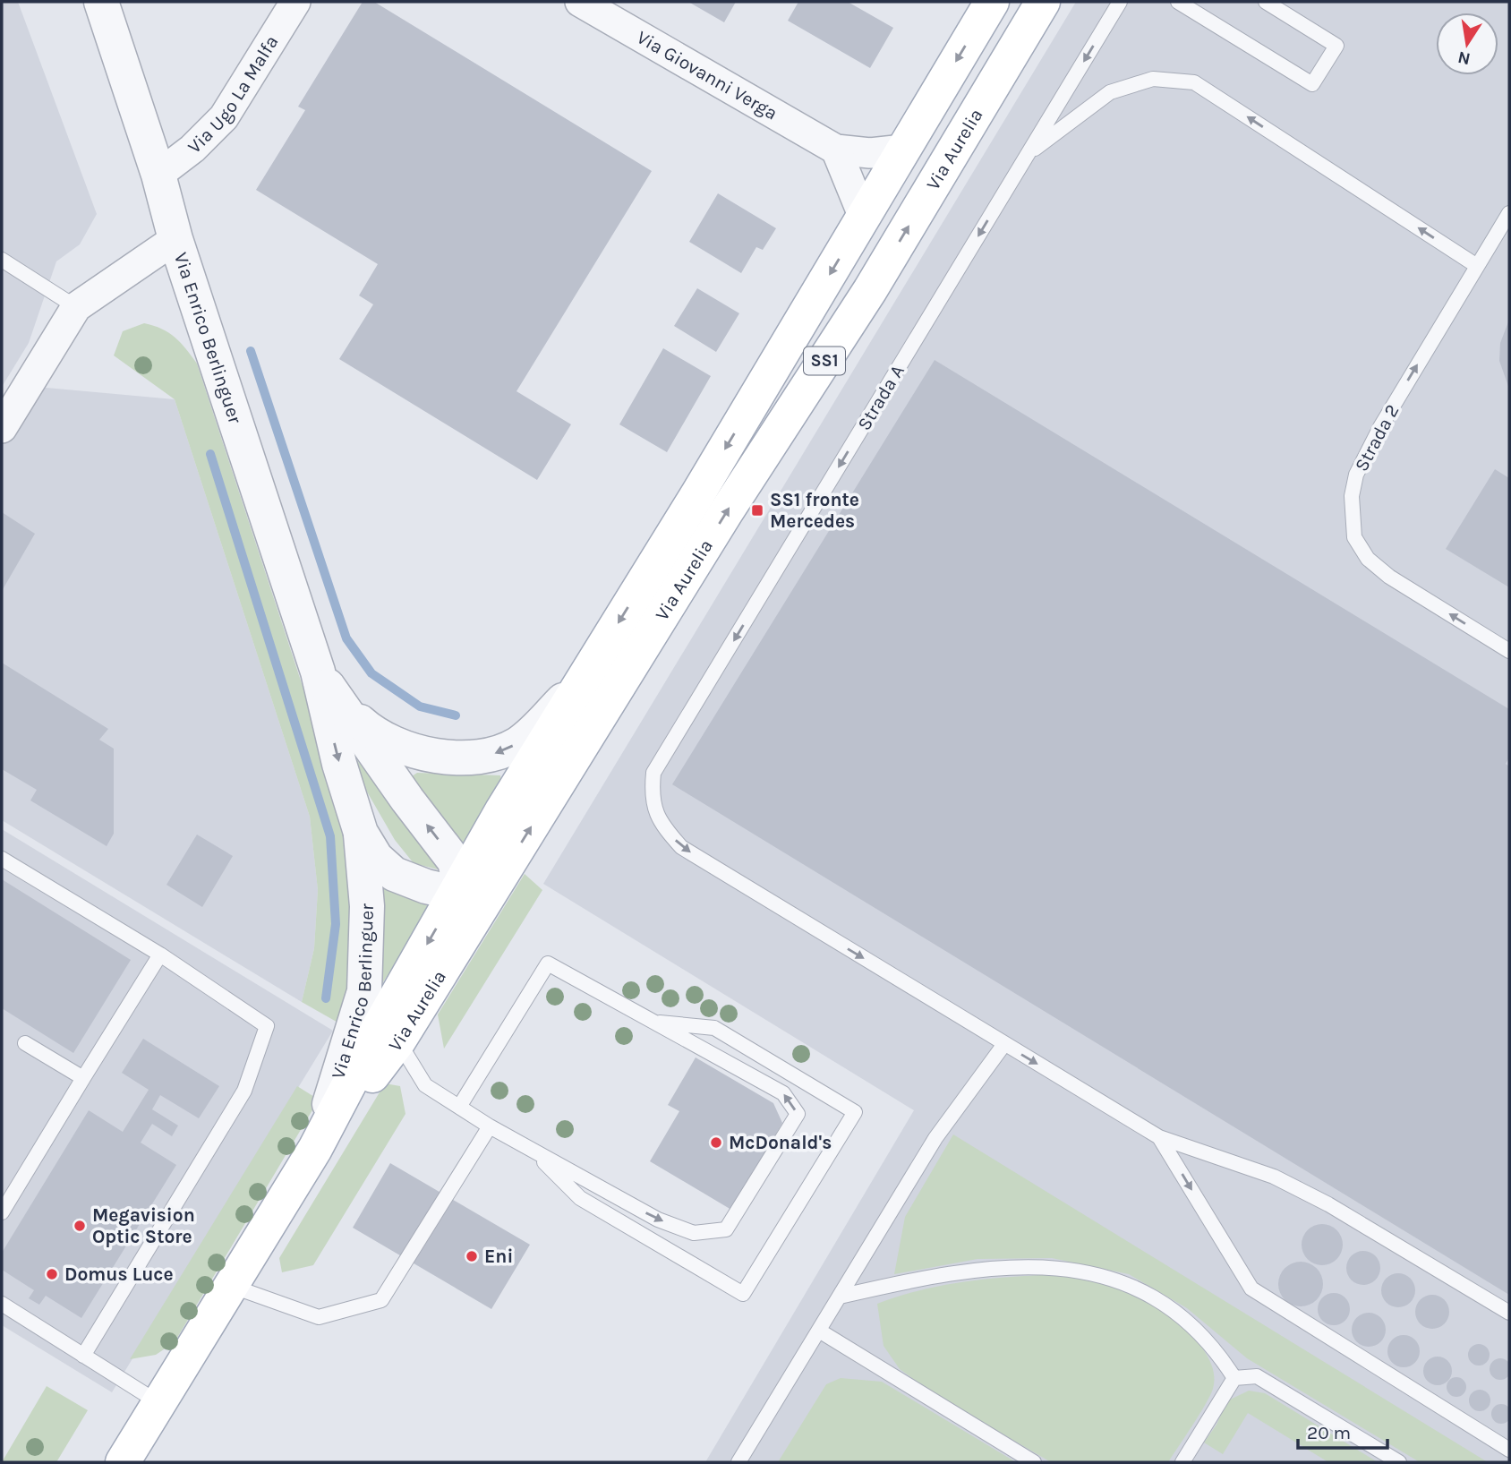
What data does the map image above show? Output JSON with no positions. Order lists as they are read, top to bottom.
{
  "streets": {
    "main road": ["Via Aurelia", "SS1"],
    "street": ["Via Giovanni Verga", "Via Ugo La Malfa", "Via Enrico Berlinguer"],
    "lane": ["Strada A", "Strada 2"]
  },
  "crossings": [
    ["Via Giovanni Verga", "Via Aurelia"],
    ["Via Ugo La Malfa", "Via Enrico Berlinguer"],
    ["Via Aurelia", "Via Enrico Berlinguer"]
  ],
  "places": {
    "transit": ["SS1 fronte Mercedes"],
    "other": [
      "McDonald's",
      "Megavision Optic Store",
      "Eni",
      "Domus Luce"
    ]
  },
  "scale_bar": "20 m",
  "north": "bottom"
}
